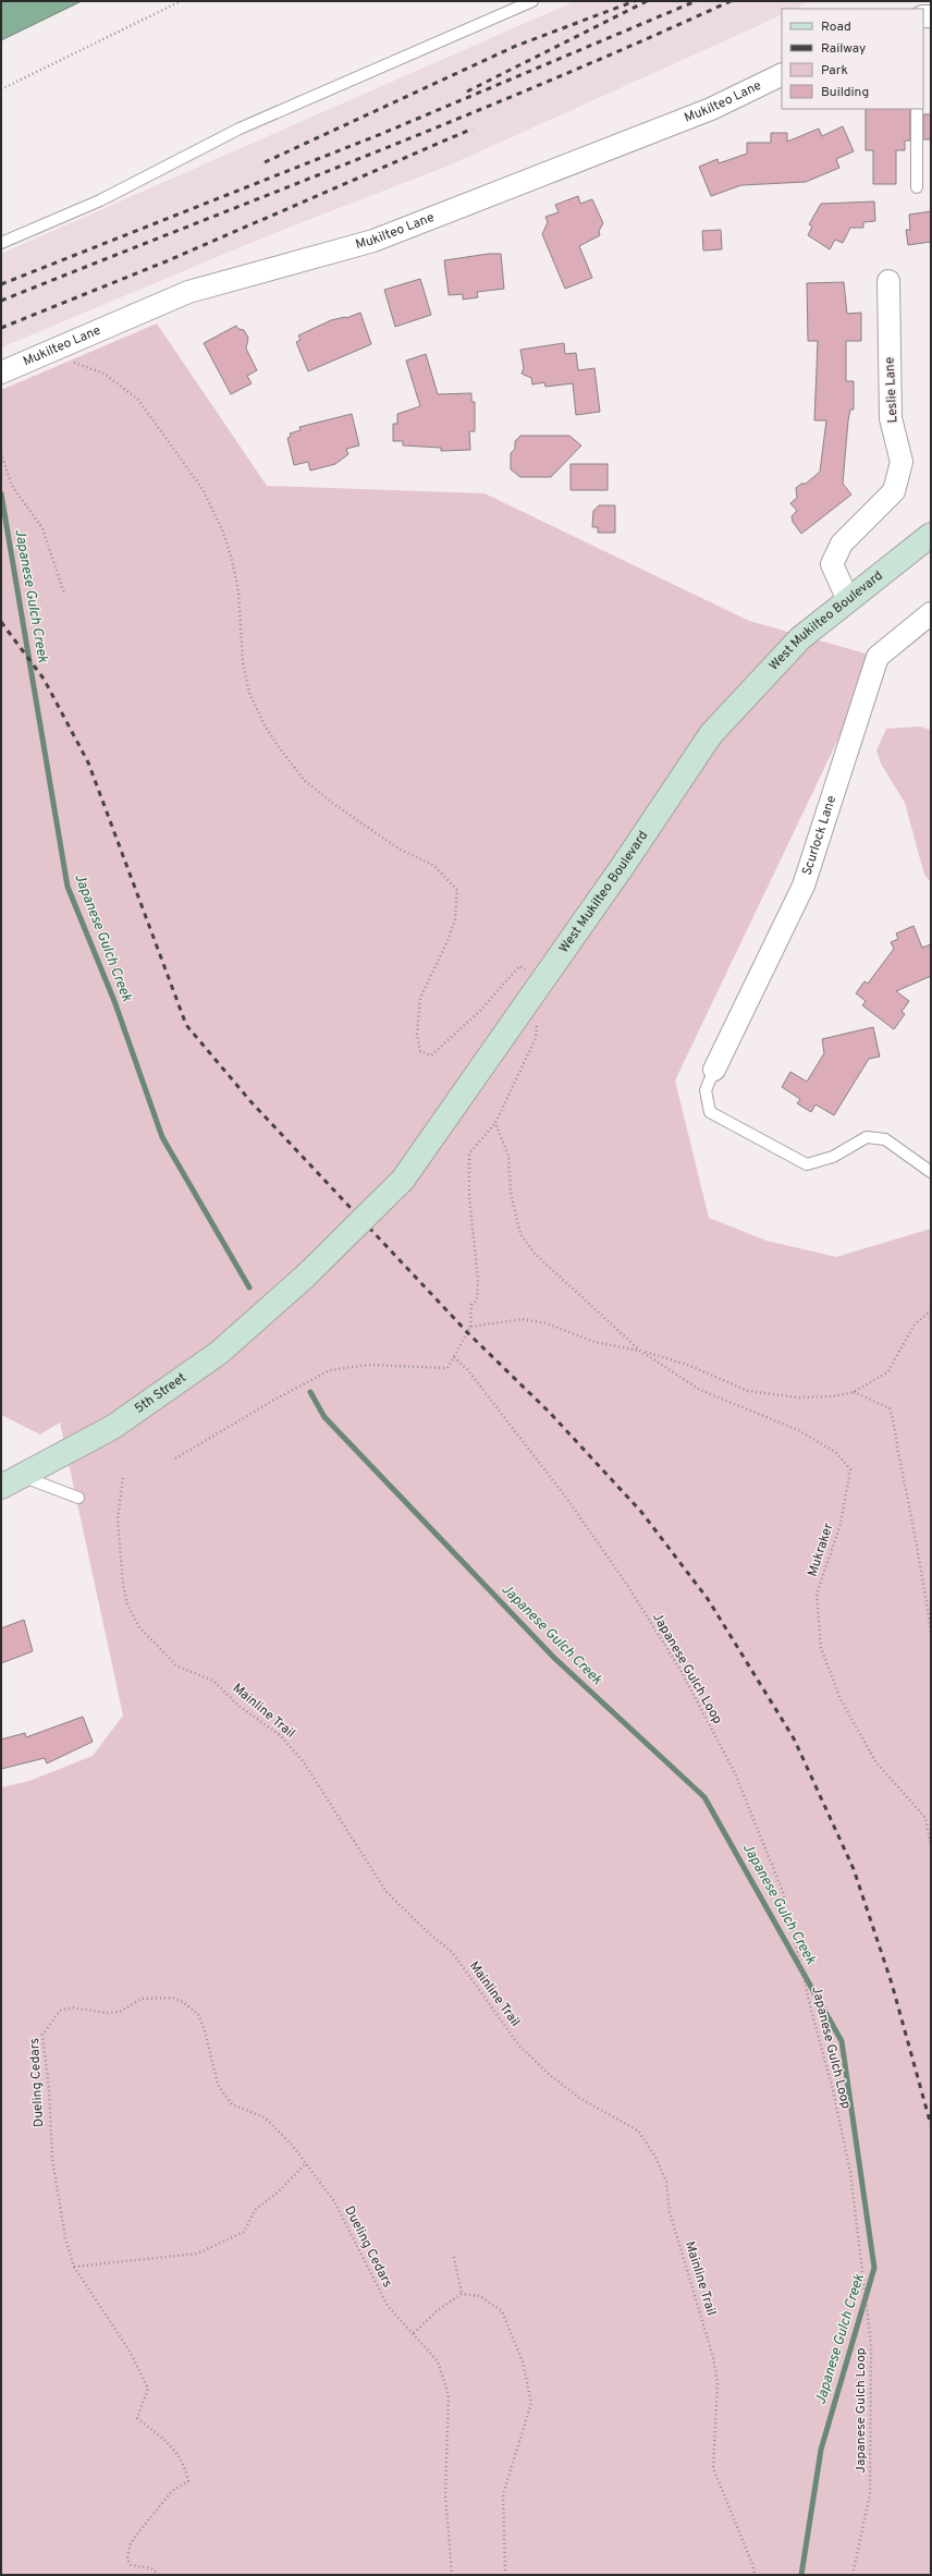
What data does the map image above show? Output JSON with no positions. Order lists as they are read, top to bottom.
{
  "streets": {
    "main road": ["West Mukilteo Boulevard", "5th Street"],
    "street": ["Mukilteo Lane", "Leslie Lane", "Scurlock Lane"],
    "path": [
      "Mukraker",
      "Japanese Gulch Loop",
      "Mainline Trail",
      "Dueling Cedars"
    ]
  },
  "crossings": [
    ["Leslie Lane", "West Mukilteo Boulevard"],
    ["West Mukilteo Boulevard", "5th Street"]
  ],
  "water": ["Japanese Gulch Creek"],
  "legend": [
    "Road",
    "Railway",
    "Park",
    "Building"
  ]
}
